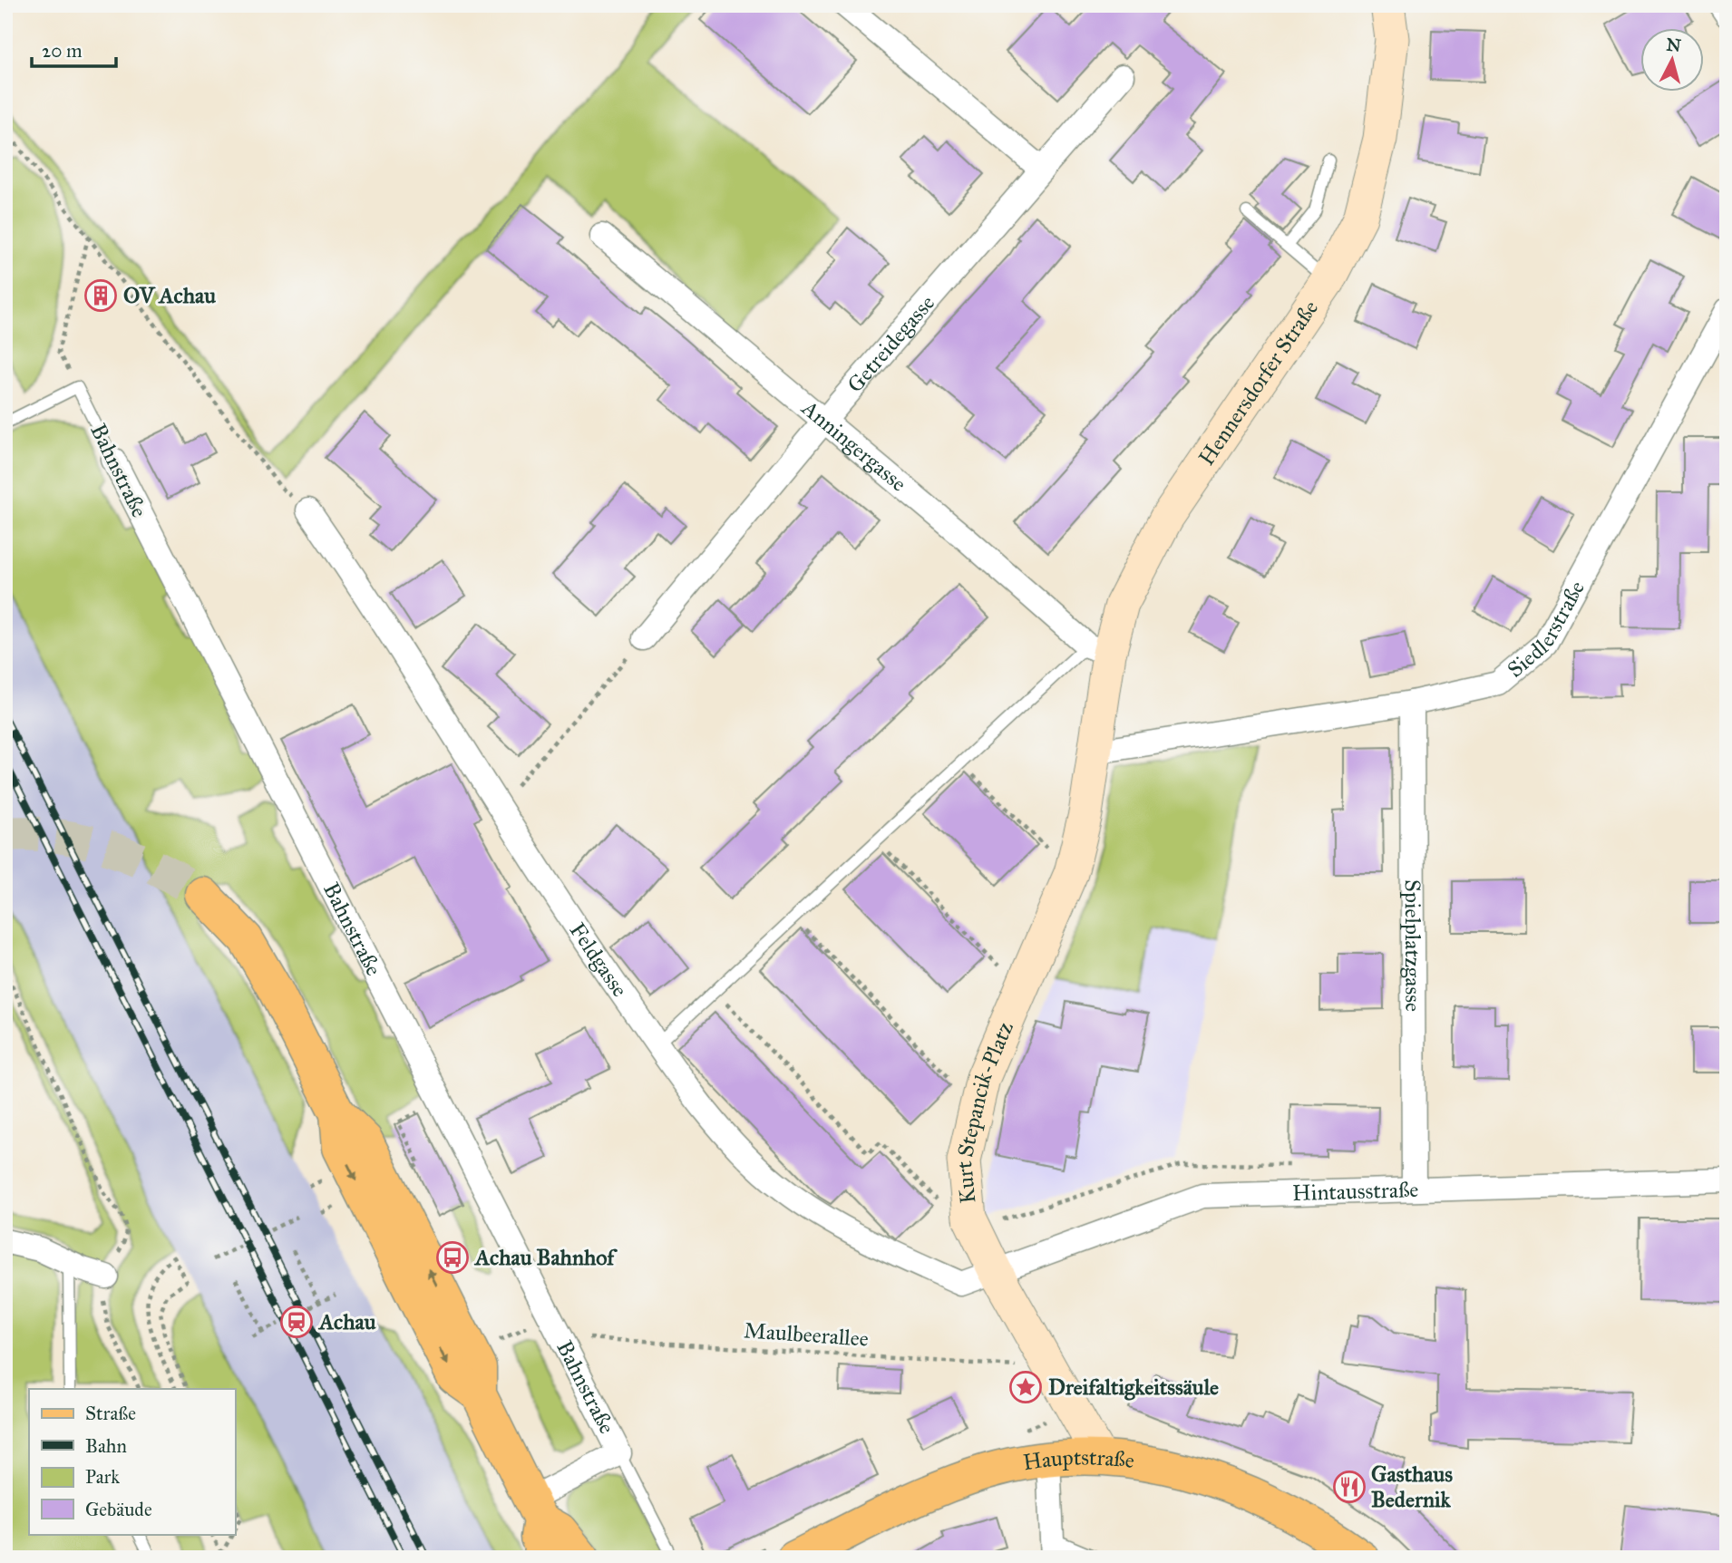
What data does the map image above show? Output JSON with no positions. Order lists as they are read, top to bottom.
{
  "streets": {
    "main road": ["Hauptstraße"],
    "street": [
      "Getreidegasse",
      "Hennersdorfer Straße",
      "Anningergasse",
      "Bahnstraße",
      "Siedlerstraße",
      "Spielplatzgasse",
      "Feldgasse",
      "Kurt Stepancik-Platz",
      "Hintausstraße"
    ],
    "path": ["Maulbeerallee"]
  },
  "crossings": [
    ["Getreidegasse", "Anningergasse"],
    ["Hennersdorfer Straße", "Anningergasse"],
    ["Hennersdorfer Straße", "Siedlerstraße"],
    ["Hennersdorfer Straße", "Kurt Stepancik-Platz"],
    ["Bahnstraße", "Maulbeerallee"],
    ["Siedlerstraße", "Spielplatzgasse"],
    ["Siedlerstraße", "Kurt Stepancik-Platz"],
    ["Spielplatzgasse", "Hintausstraße"],
    ["Feldgasse", "Kurt Stepancik-Platz"],
    ["Feldgasse", "Hintausstraße"],
    ["Kurt Stepancik-Platz", "Hintausstraße"],
    ["Kurt Stepancik-Platz", "Maulbeerallee"],
    ["Kurt Stepancik-Platz", "Hauptstraße"]
  ],
  "places": {
    "building": ["OV Achau"],
    "bus stop": ["Achau Bahnhof"],
    "station": ["Achau"],
    "place": ["Dreifaltigkeitssäule"],
    "restaurant": ["Gasthaus Bedernik"]
  },
  "legend": [
    "Straße",
    "Bahn",
    "Park",
    "Gebäude"
  ],
  "scale_bar": "20 m",
  "north": "top"
}
